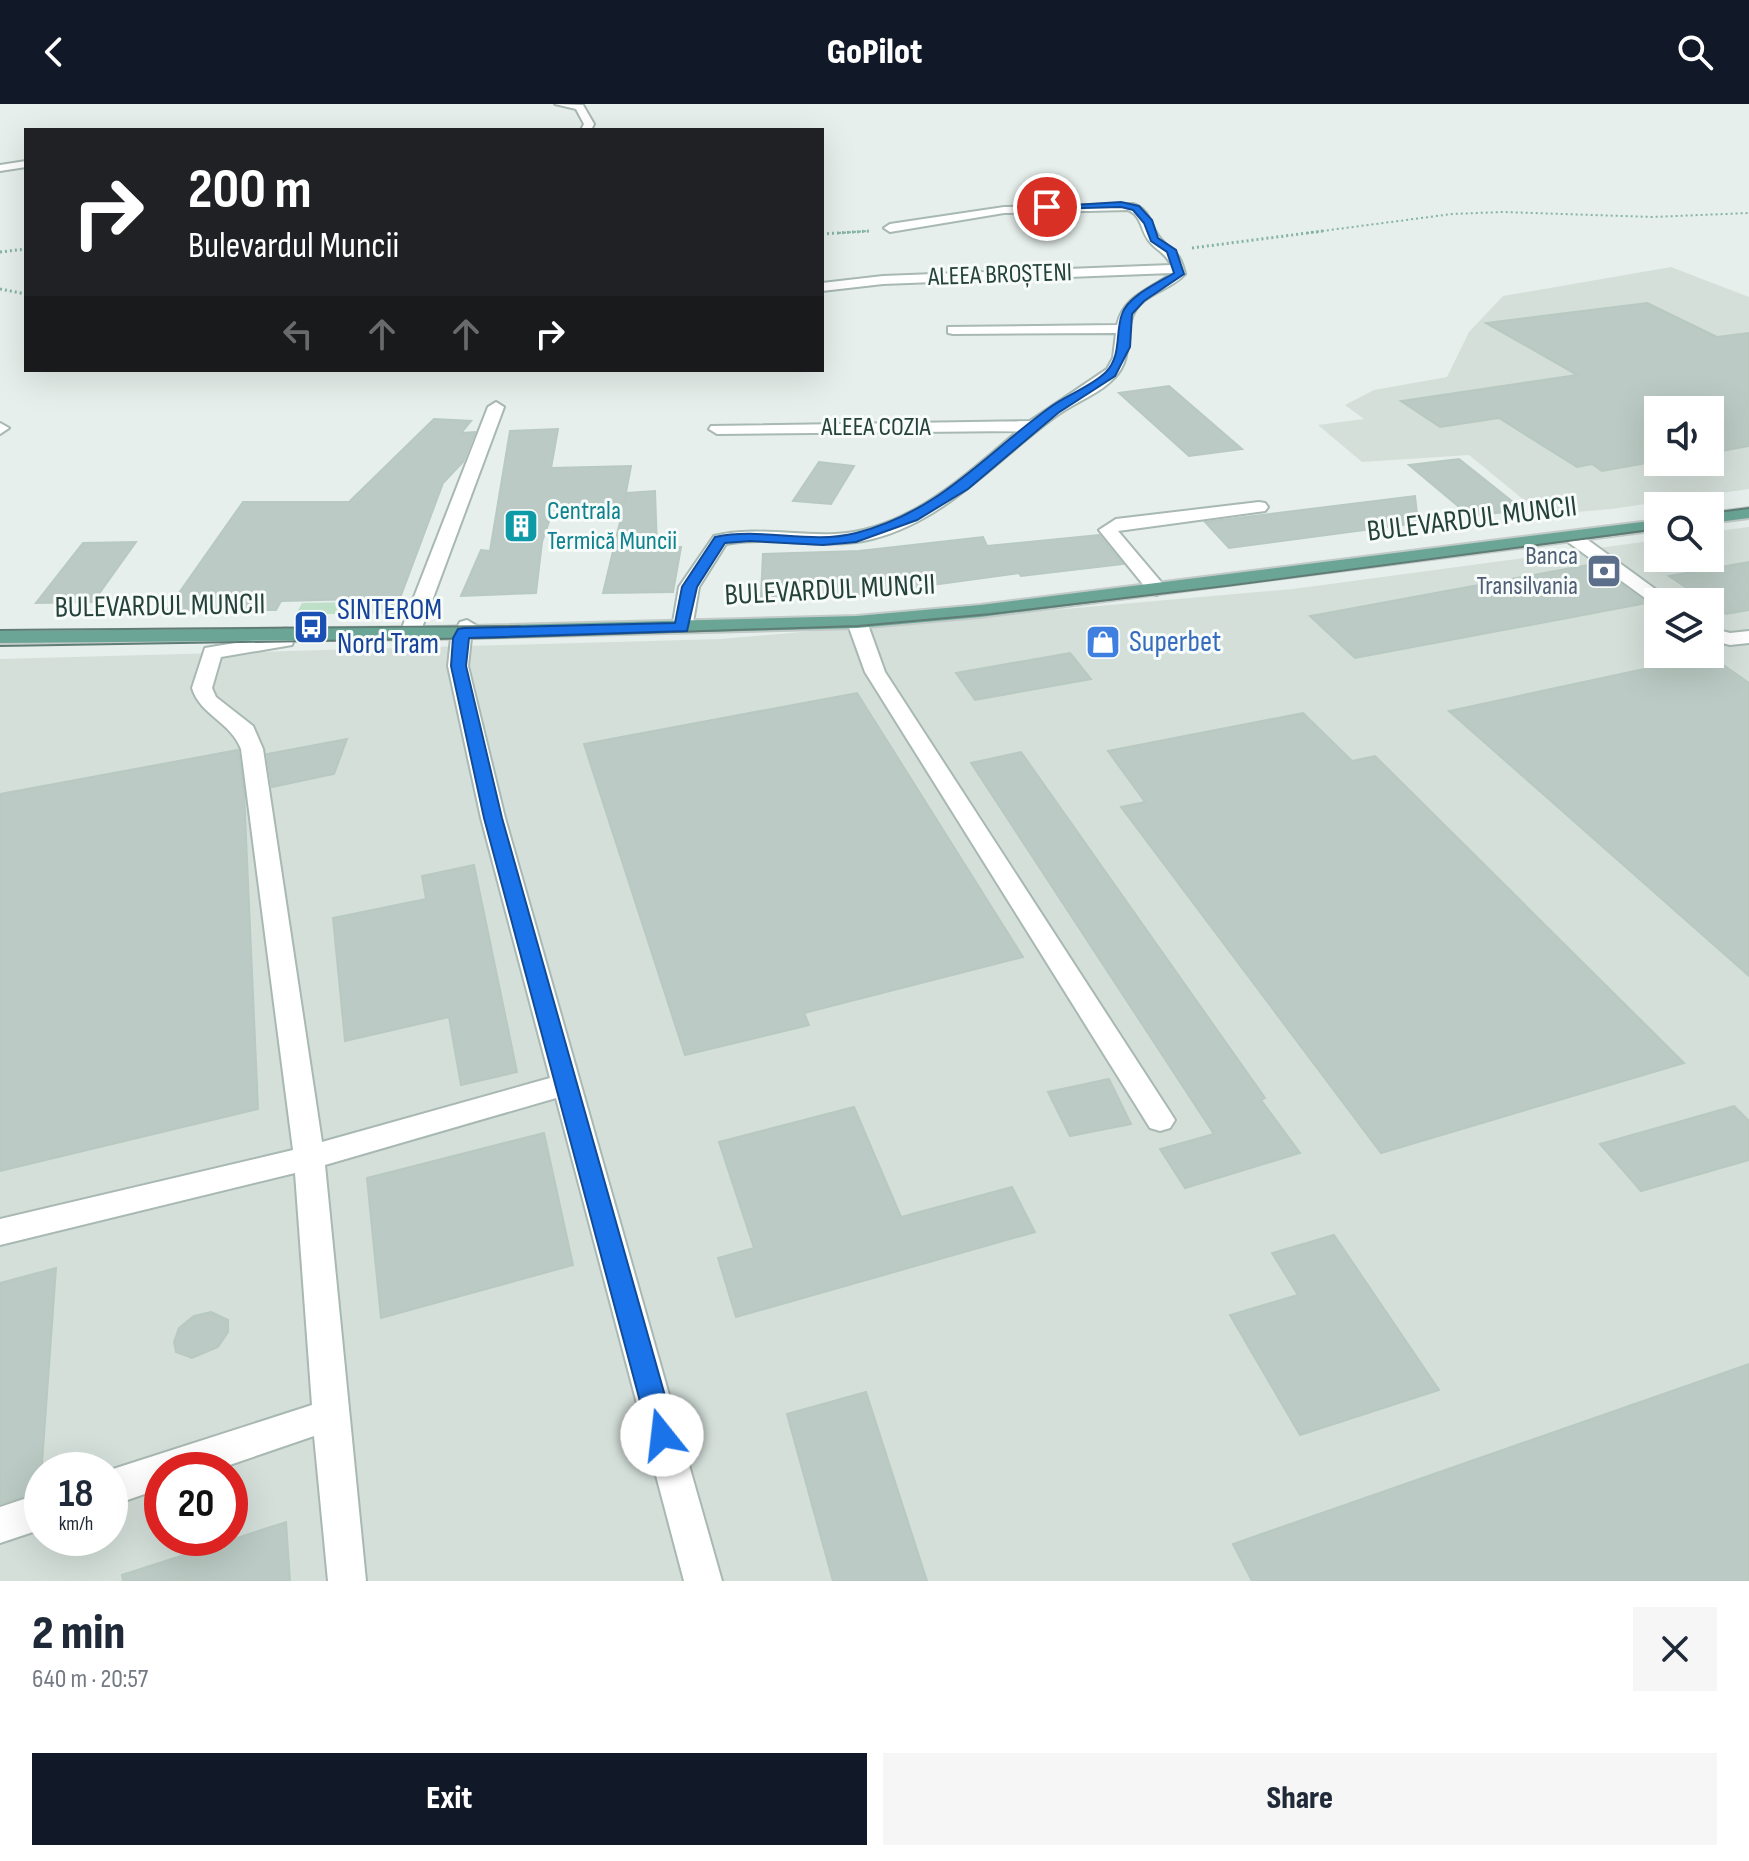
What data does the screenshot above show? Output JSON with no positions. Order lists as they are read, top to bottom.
{
  "streets": {
    "main road": ["BULEVARDUL MUNCII"],
    "street": ["ALEEA BROȘTENI", "ALEEA COZIA"]
  },
  "places": {
    "building": ["Centrala Termică Muncii"],
    "bank": ["Banca Transilvania"],
    "bus stop": ["SINTEROM Nord Tram"],
    "shop": ["Superbet"]
  },
  "page": {
    "header": "GoPilot",
    "turn": ["200 m", "Bulevardul Muncii"],
    "speed": "18 km/h",
    "limit": "20",
    "heading": ["2 min", "640 m · 20:57"],
    "buttons": ["Exit", "Share"]
  }
}
